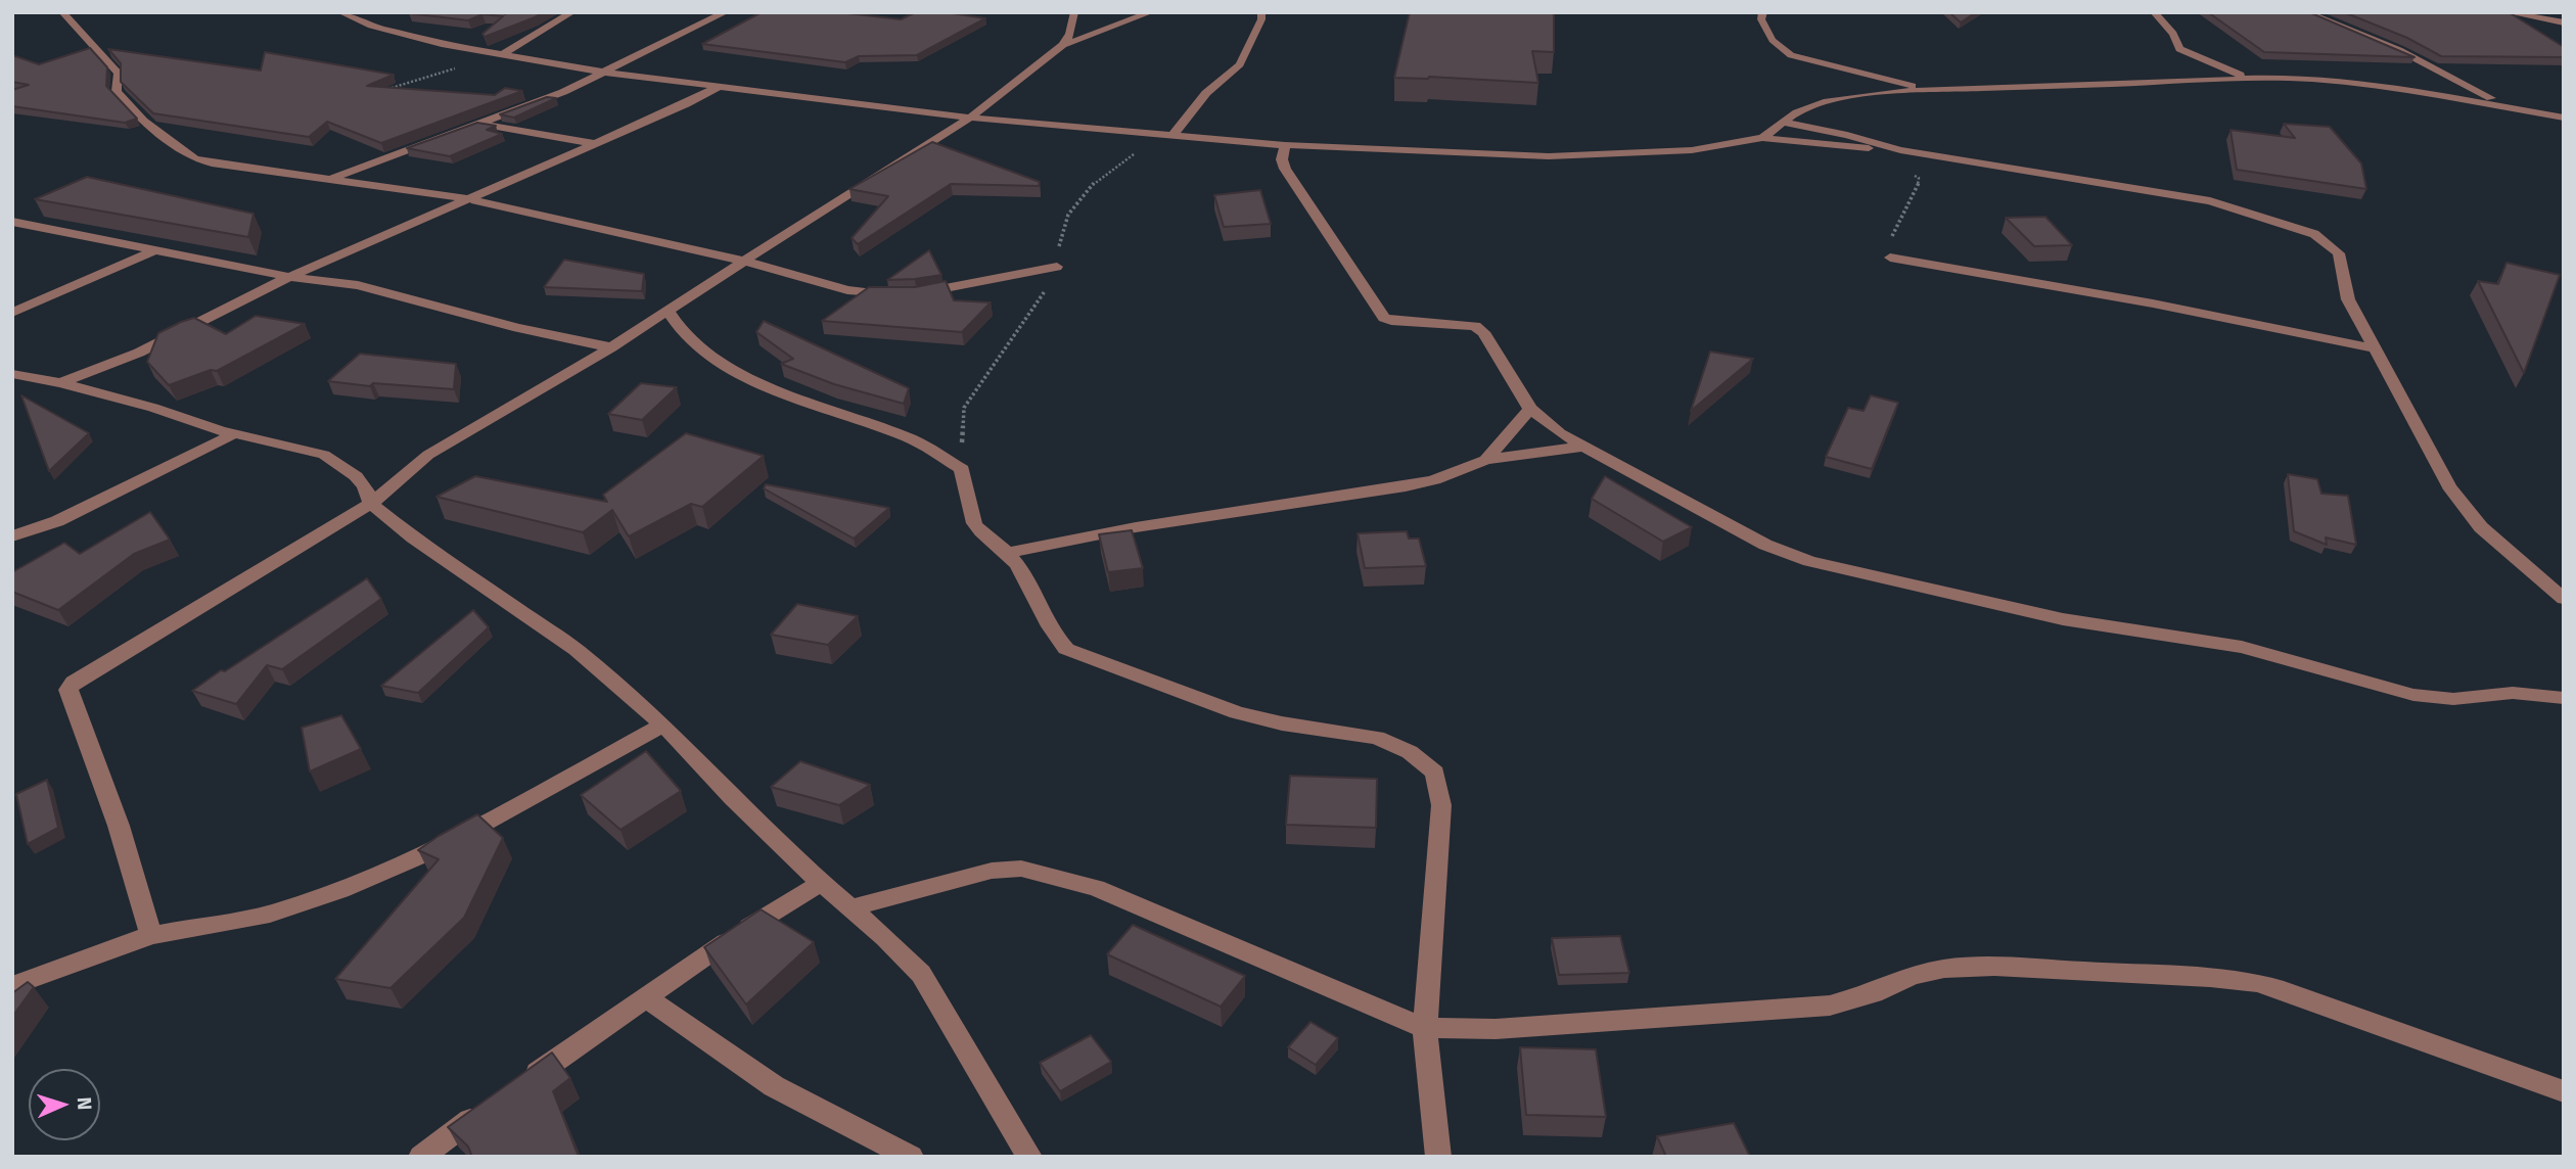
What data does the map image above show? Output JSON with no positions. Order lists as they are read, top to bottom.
{
  "north": "right"
}
